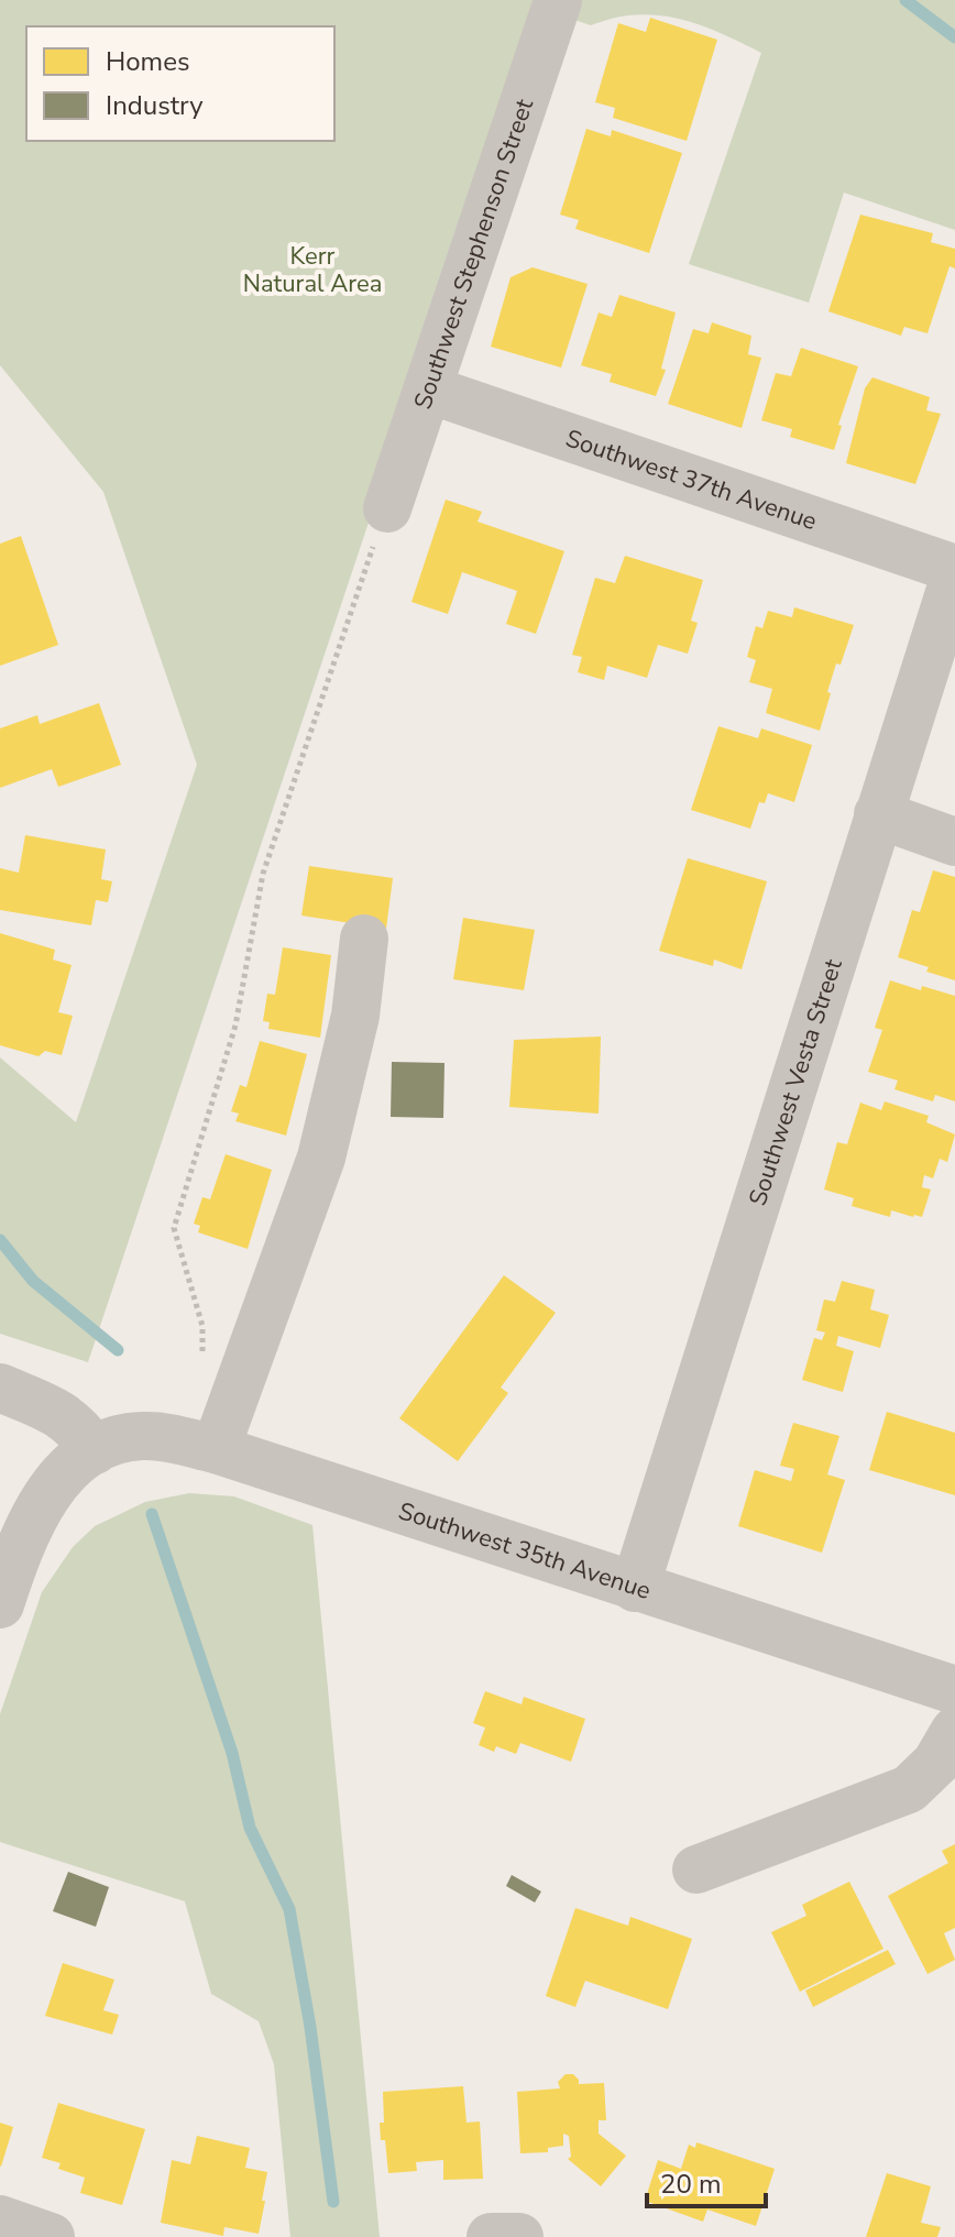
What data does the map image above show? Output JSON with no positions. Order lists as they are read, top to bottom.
{
  "streets": {
    "street": [
      "Southwest Stephenson Street",
      "Southwest 37th Avenue",
      "Southwest Vesta Street",
      "Southwest 35th Avenue"
    ]
  },
  "crossings": [
    ["Southwest Stephenson Street", "Southwest 37th Avenue"],
    ["Southwest Vesta Street", "Southwest 35th Avenue"]
  ],
  "parks": ["Kerr Natural Area"],
  "legend": ["Homes", "Industry"],
  "scale_bar": "20 m"
}
